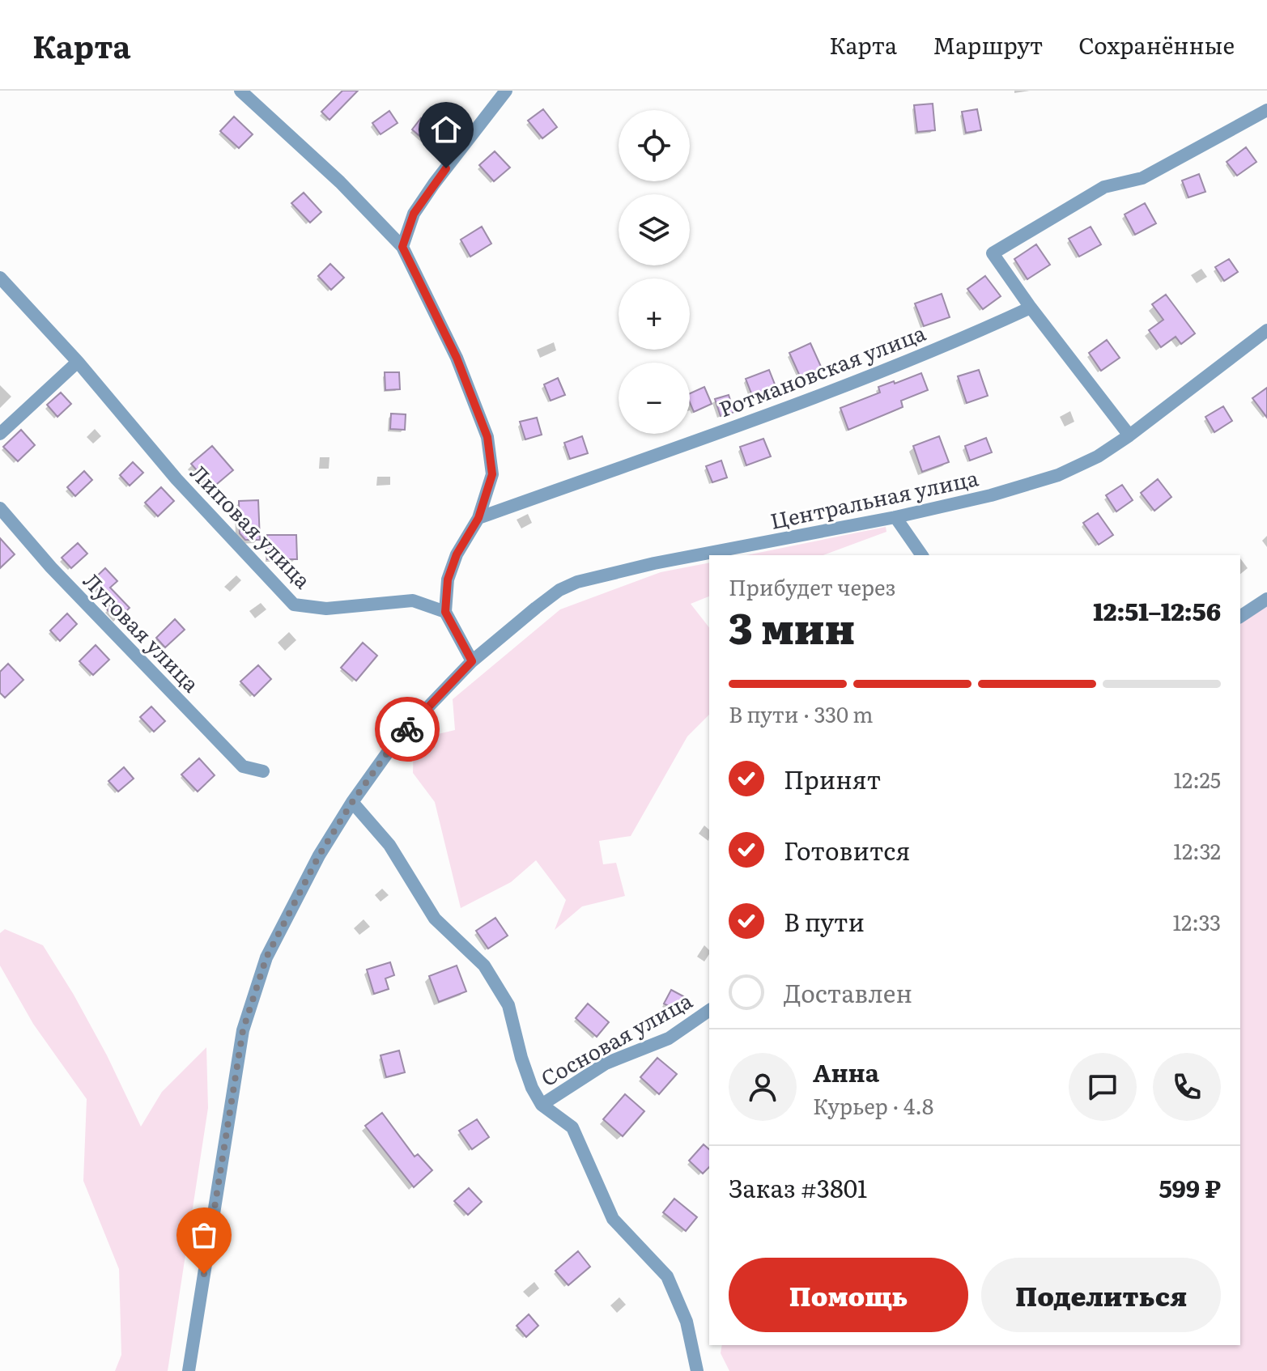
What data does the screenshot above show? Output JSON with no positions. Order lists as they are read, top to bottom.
{
  "streets": {
    "street": [
      "Ротмановская улица",
      "Центральная улица",
      "Липовая улица",
      "Луговая улица",
      "Сосновая улица"
    ]
  },
  "page": {
    "header": "Карта",
    "nav": ["Карта", "Маршрут", "Сохранённые"],
    "map_buttons": ["+", "−"],
    "heading": ["3 мин", "Прибудет через", "12:51–12:56"],
    "panel": [
      "Анна",
      "Курьер · 4.8",
      "Заказ #3801",
      "599 ₽"
    ],
    "bar": "В пути · 330 m",
    "list": [
      ["Принят", "12:25"],
      ["Готовится", "12:32"],
      ["В пути", "12:33"],
      "Доставлен"
    ],
    "buttons": ["Помощь", "Поделиться"]
  }
}
